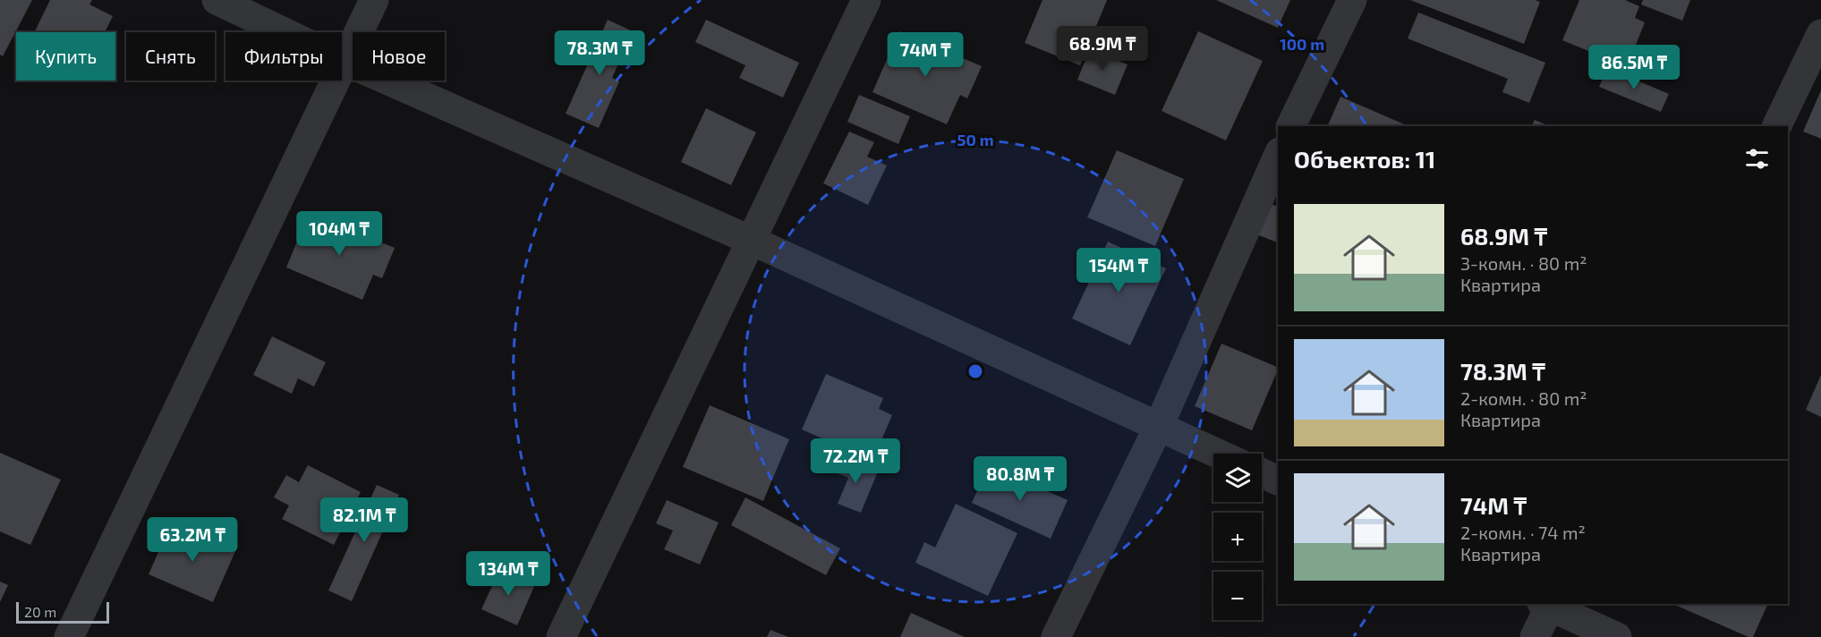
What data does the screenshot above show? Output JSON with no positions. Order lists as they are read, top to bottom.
{
  "scale_bar": "20 m",
  "page": {
    "price": [
      "68.9M ₸",
      "78.3M ₸",
      "74M ₸",
      "86.5M ₸",
      "104M ₸",
      "154M ₸",
      "72.2M ₸",
      "80.8M ₸",
      "82.1M ₸",
      "63.2M ₸",
      "134M ₸"
    ],
    "chip": [
      "Купить",
      "Снять",
      "Фильтры",
      "Новое"
    ],
    "heading": "Объектов: 11",
    "list": [
      {
        "name": "68.9M ₸",
        "note": "3-комн. · 80 m² · Квартира"
      },
      {
        "name": "78.3M ₸",
        "note": "2-комн. · 80 m² · Квартира"
      },
      {
        "name": "74M ₸",
        "note": "2-комн. · 74 m² · Квартира"
      }
    ],
    "map_buttons": ["+", "−"],
    "scale": "20 m"
  },
  "rings": ["100 m", "50 m"]
}
